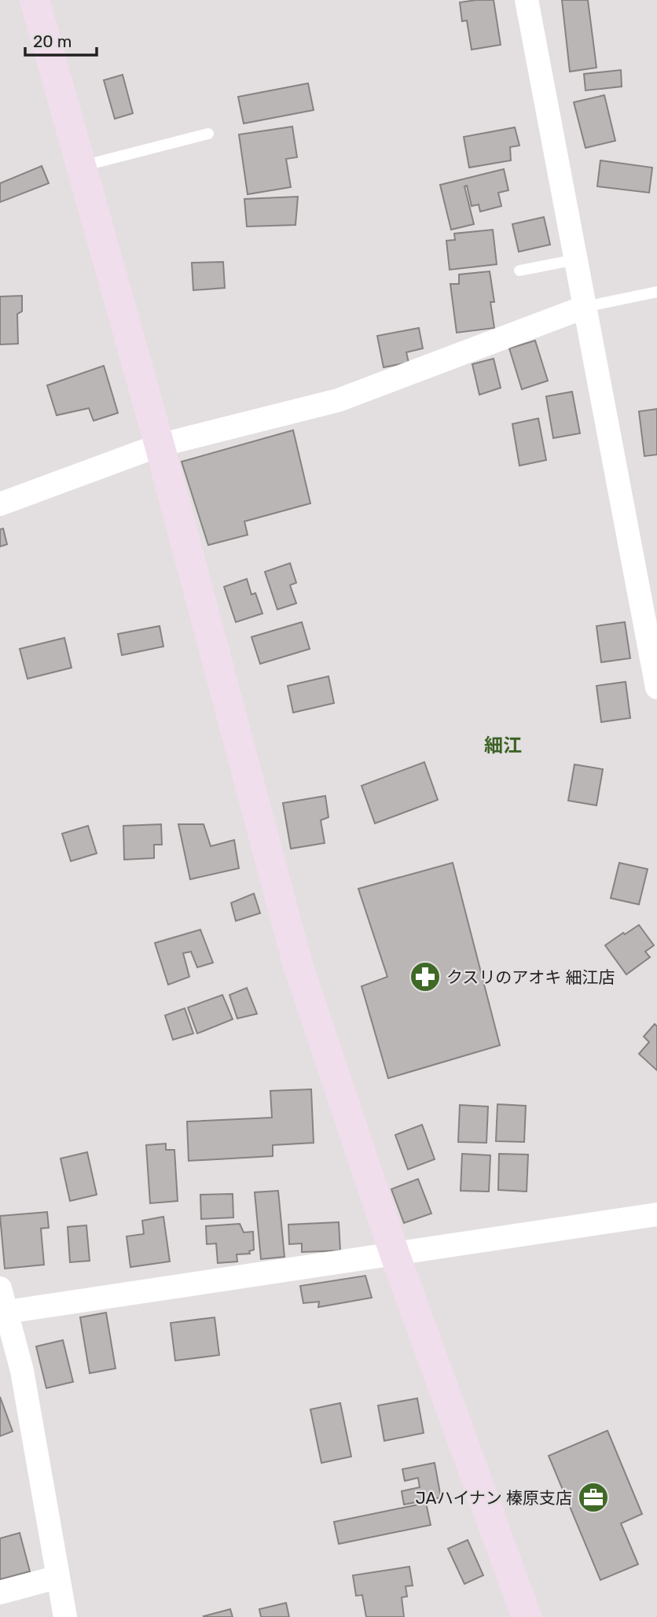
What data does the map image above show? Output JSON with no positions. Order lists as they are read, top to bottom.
{
  "districts": ["細江"],
  "places": {
    "pharmacy": ["クスリのアオキ 細江店"],
    "office": ["JAハイナン 榛原支店"]
  },
  "scale_bar": "20 m"
}
